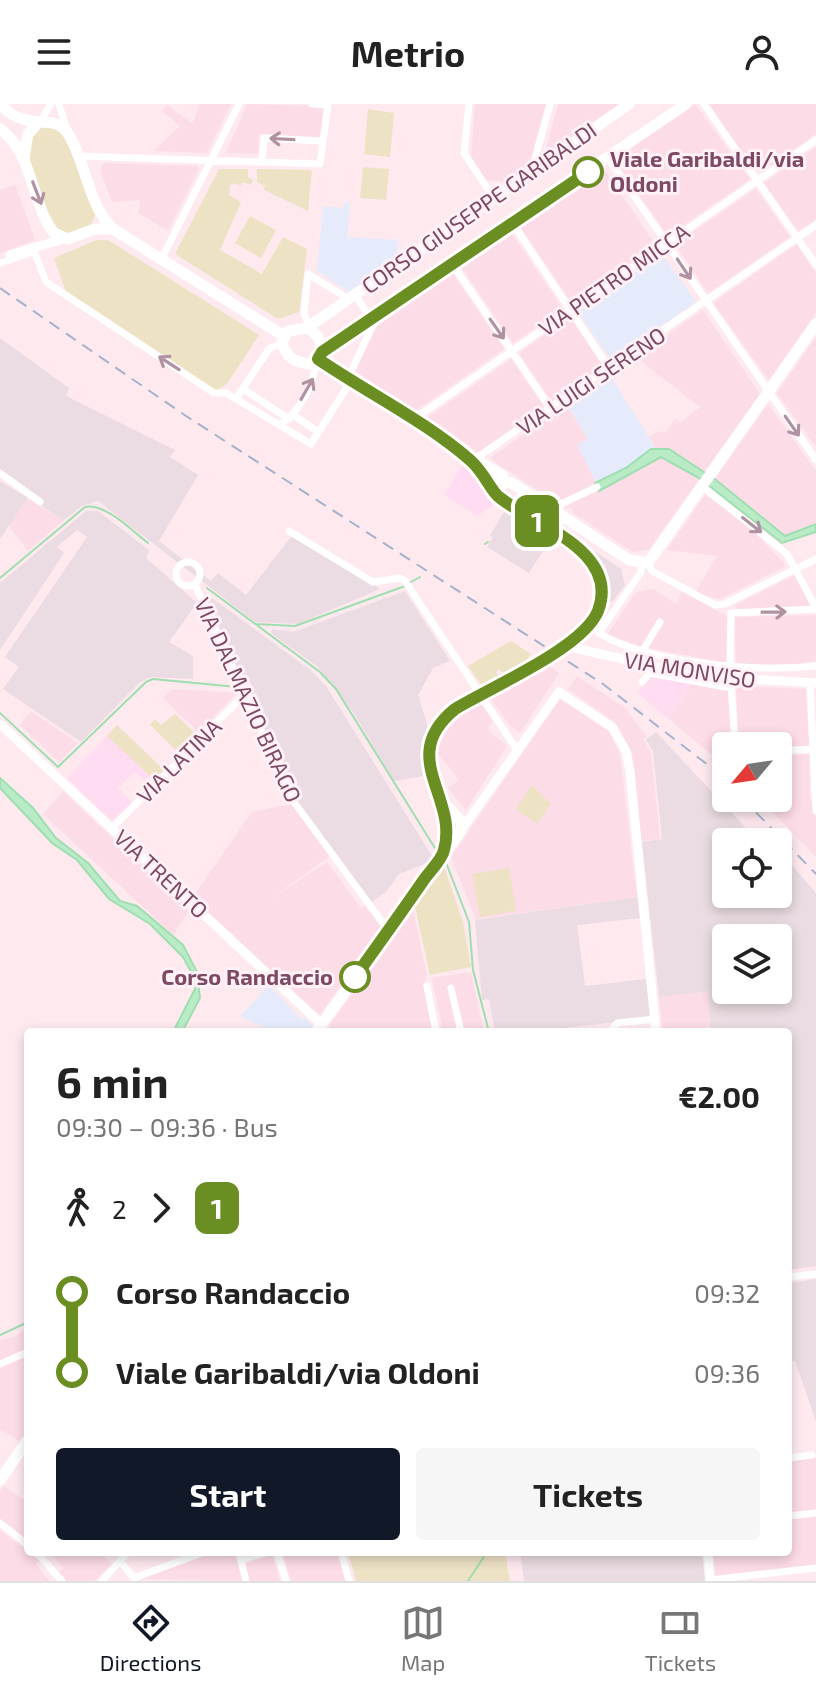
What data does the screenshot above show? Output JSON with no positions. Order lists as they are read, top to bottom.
{
  "streets": {
    "main road": ["CORSO GIUSEPPE GARIBALDI"],
    "street": [
      "VIA PIETRO MICCA",
      "VIA LUIGI SERENO",
      "VIA MONVISO",
      "VIA DALMAZIO BIRAGO",
      "VIA LATINA",
      "VIA TRENTO"
    ]
  },
  "crossings": [
    ["VIA DALMAZIO BIRAGO", "VIA LATINA"],
    ["VIA LATINA", "VIA TRENTO"]
  ],
  "places": ["Viale Garibaldi/via Oldoni", "Corso Randaccio"],
  "lines": ["bus line 1"],
  "north": "bottom left",
  "page": {
    "header": "Metrio",
    "on_map": "1",
    "heading": ["6 min", "09:30 – 09:36 · Bus", "€2.00"],
    "legs": ["2", "1"],
    "list": [
      {
        "name": "Corso Randaccio",
        "value": "09:32"
      },
      {
        "name": "Viale Garibaldi/via Oldoni",
        "value": "09:36"
      }
    ],
    "buttons": ["Start", "Tickets"],
    "tabs": ["Directions", "Map", "Tickets"]
  }
}
